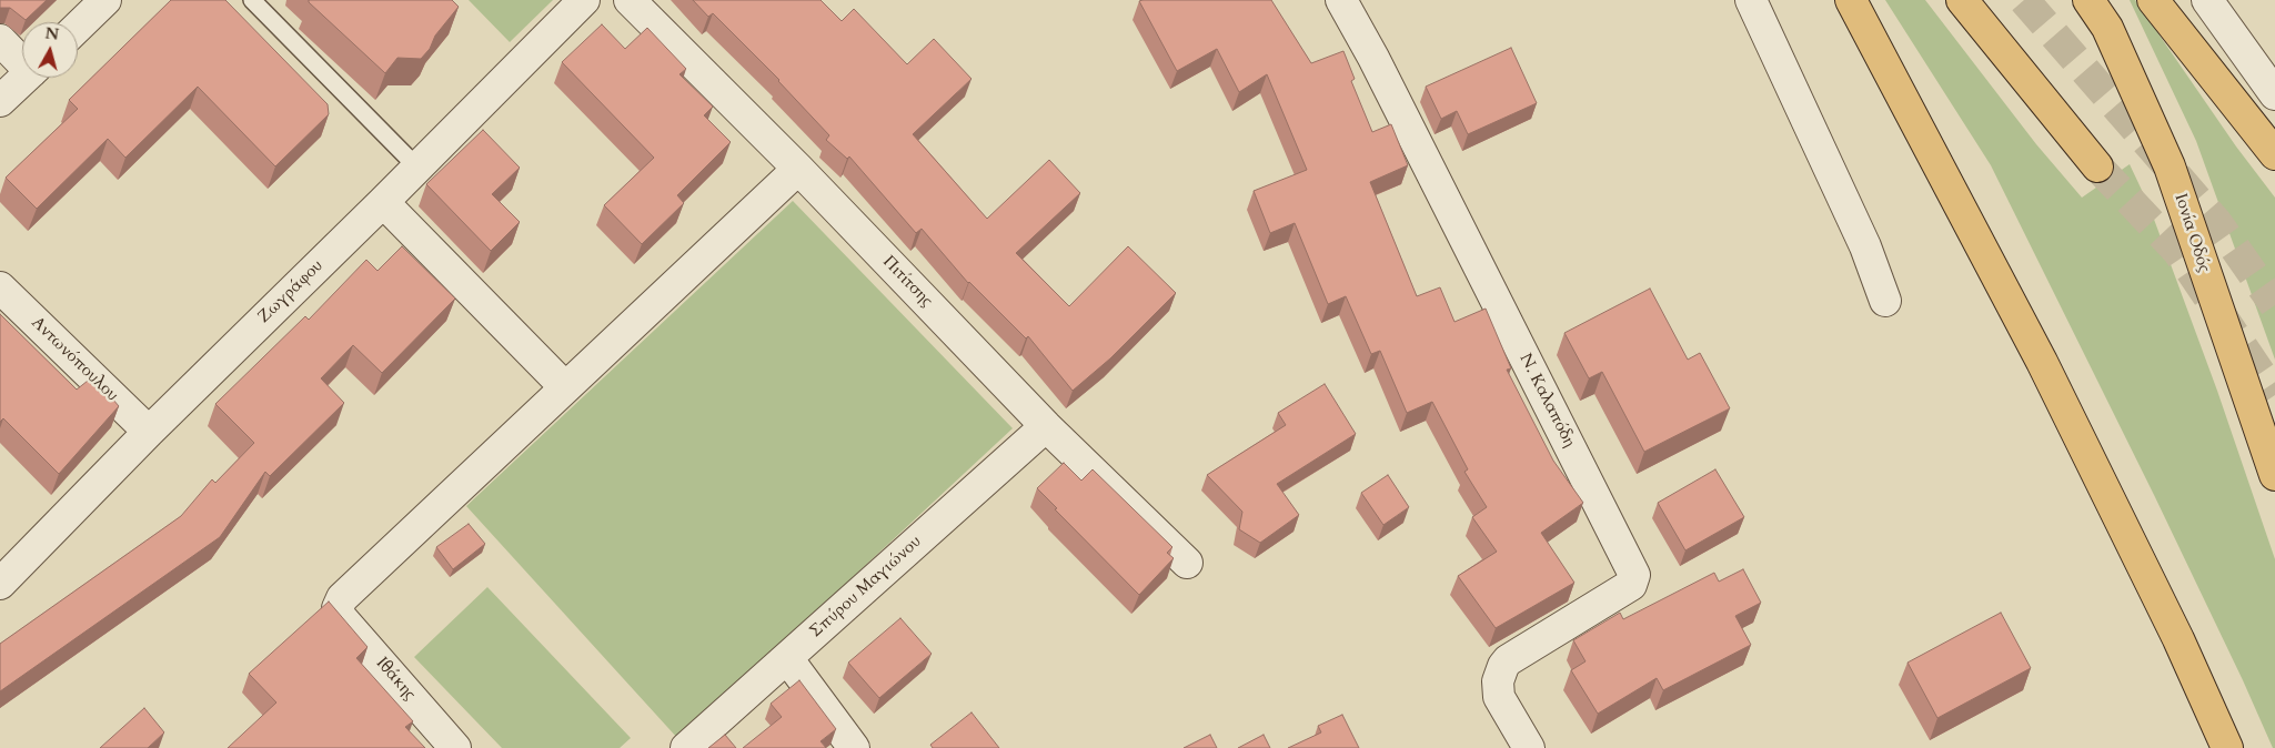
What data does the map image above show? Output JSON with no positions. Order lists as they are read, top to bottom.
{
  "streets": {
    "highway": ["Ιονία Οδός"],
    "street": [
      "Πιτίτσης",
      "Ζωγράφου",
      "Αντωνόπουλου",
      "Ν. Καλαπόδη",
      "Σπύρου Μαγιώνου",
      "Ιθάκης"
    ]
  },
  "crossings": [
    ["Πιτίτσης", "Σπύρου Μαγιώνου"],
    ["Ζωγράφου", "Αντωνόπουλου"]
  ],
  "north": "top"
}
